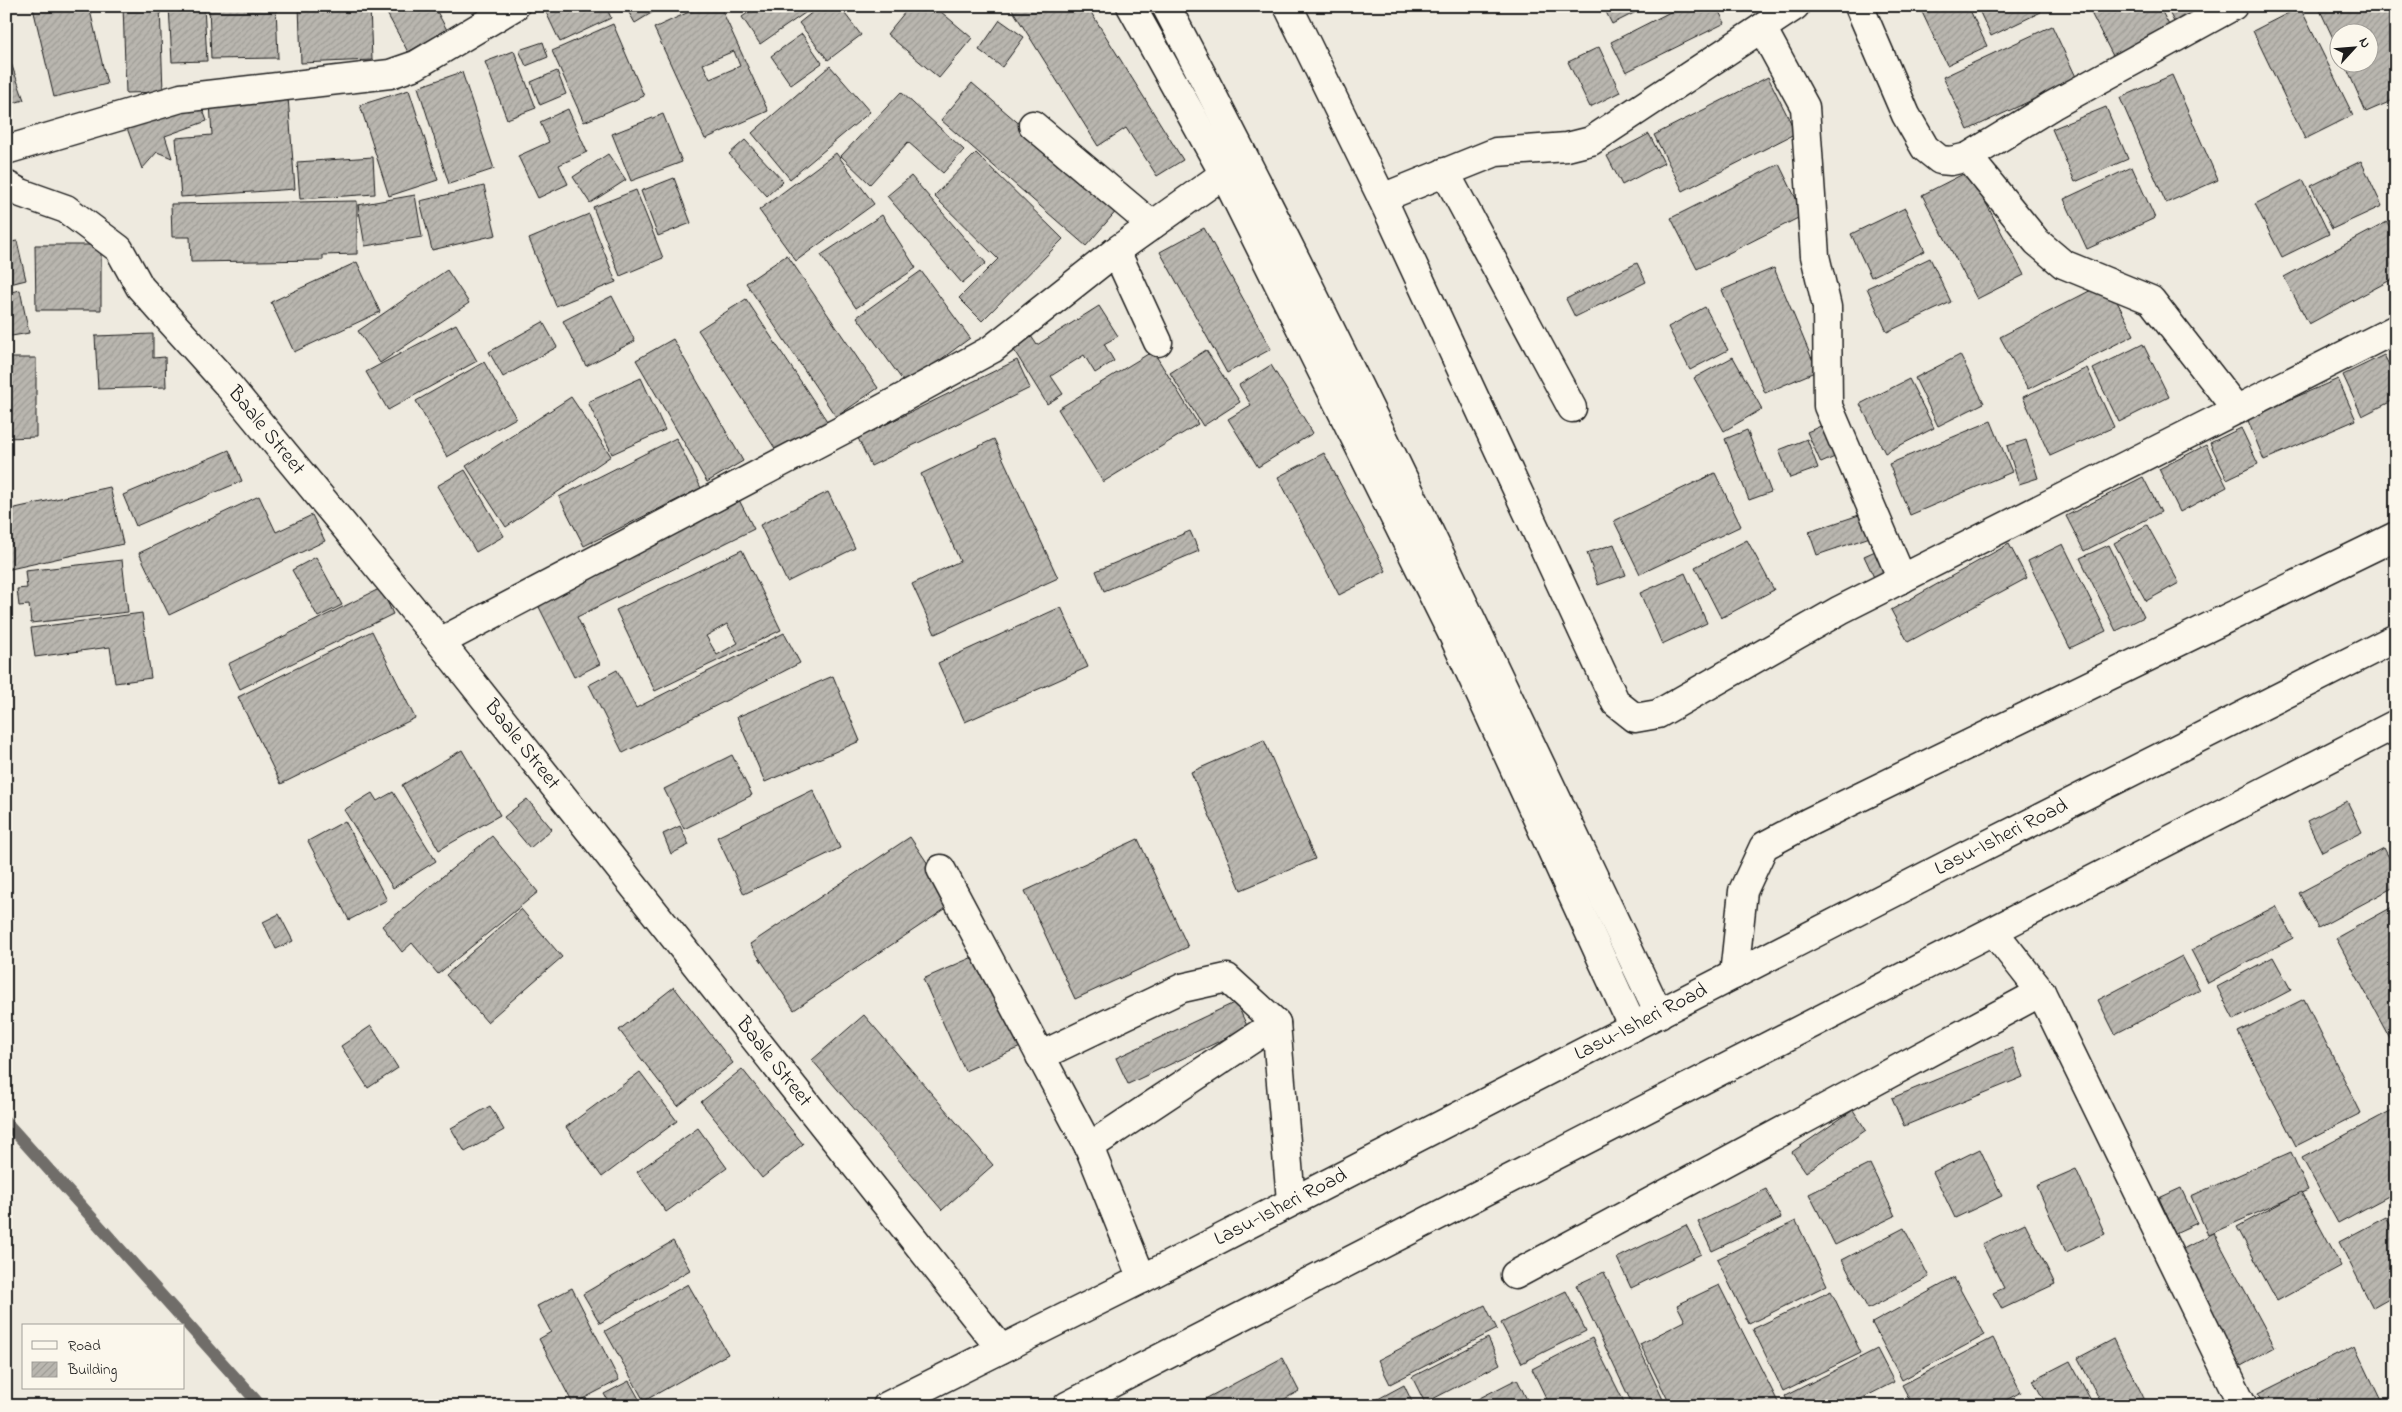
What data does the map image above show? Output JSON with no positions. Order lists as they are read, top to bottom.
{
  "streets": {
    "street": ["Baale Street", "Lasu-Isheri Road"]
  },
  "crossings": [
    ["Baale Street", "Lasu-Isheri Road"]
  ],
  "legend": ["Road", "Building"],
  "north": "top right"
}
